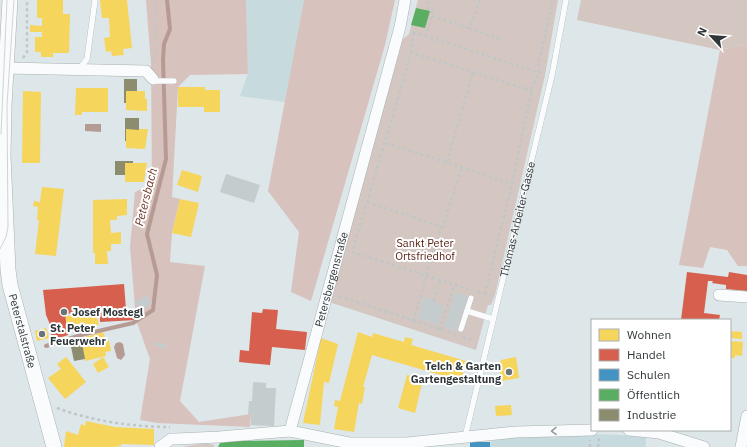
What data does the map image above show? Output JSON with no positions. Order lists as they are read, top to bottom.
{
  "streets": {
    "street": ["Petersbergenstraße", "Peterstalstraße"],
    "lane": ["Thomas-Arbeiter-Gasse"]
  },
  "water": ["Petersbach"],
  "parks": ["Sankt Peter Ortsfriedhof"],
  "places": ["Josef Mostegl", "St. Peter Feuerwehr", "Teich & Garten Gartengestaltung"],
  "legend": [
    "Wohnen",
    "Handel",
    "Schulen",
    "Öffentlich",
    "Industrie"
  ],
  "north": "top left"
}
